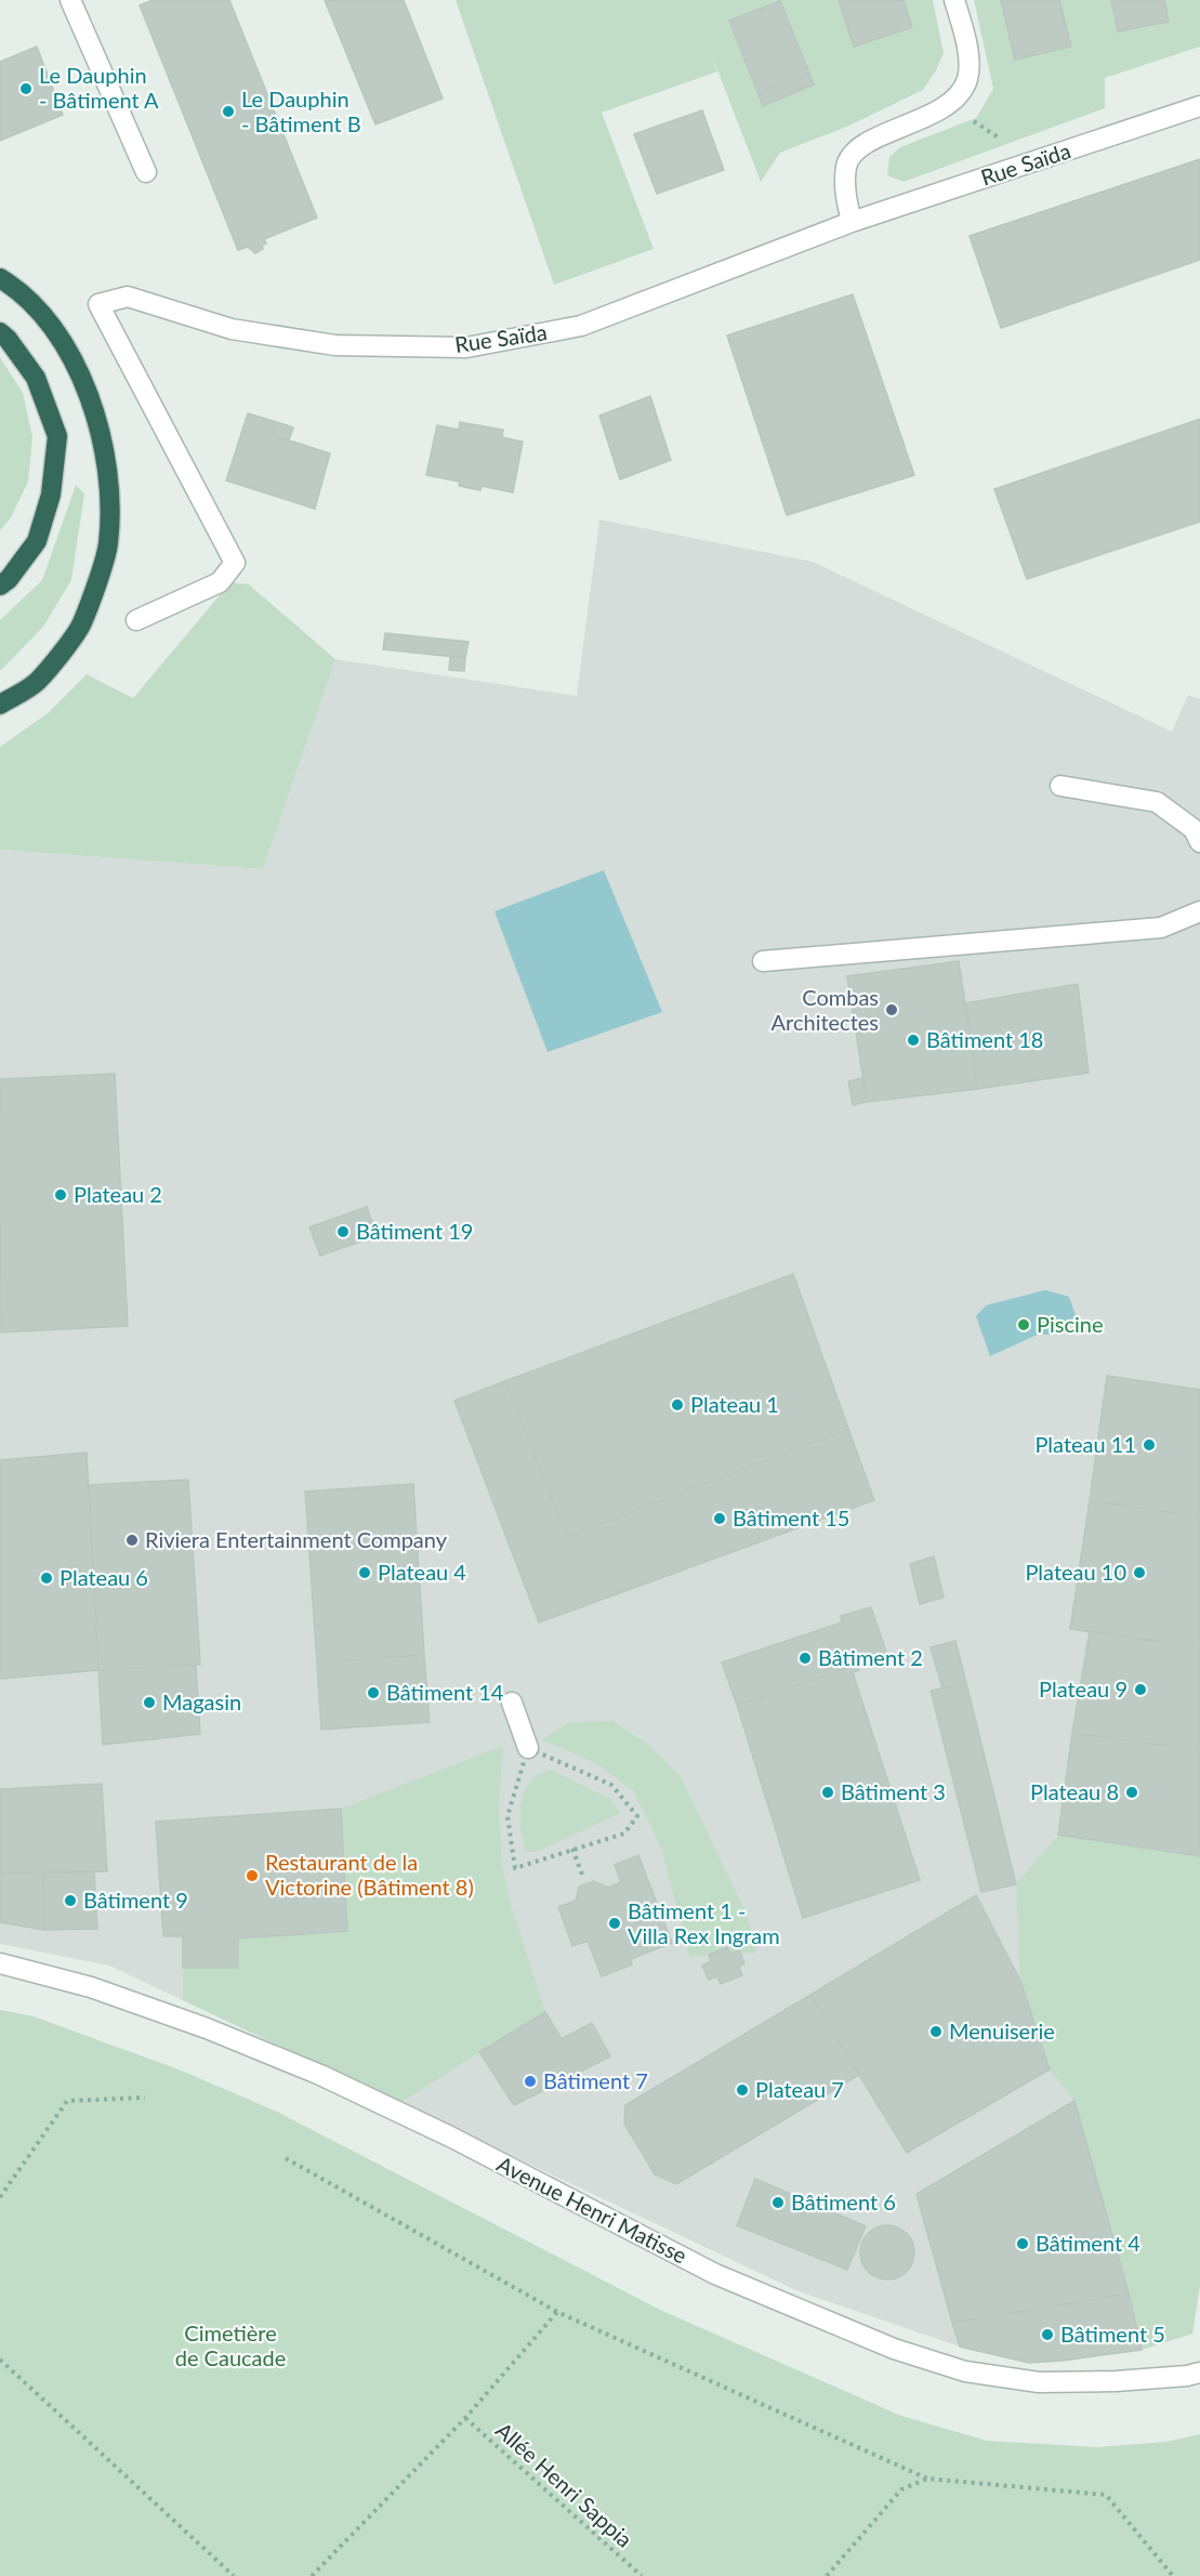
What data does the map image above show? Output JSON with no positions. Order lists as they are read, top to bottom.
{
  "streets": {
    "street": ["Rue Saïda", "Avenue Henri Matisse"],
    "path": ["Allée Henri Sappia"]
  },
  "parks": ["Cimetière de Caucade"],
  "places": [
    "Le Dauphin - Bâtiment A",
    "Le Dauphin - Bâtiment B",
    "Combas Architectes",
    "Bâtiment 18",
    "Plateau 2",
    "Bâtiment 19",
    "Piscine",
    "Plateau 1",
    "Plateau 11",
    "Bâtiment 15",
    "Riviera Entertainment Company",
    "Plateau 4",
    "Plateau 10",
    "Plateau 6",
    "Bâtiment 2",
    "Plateau 9",
    "Bâtiment 14",
    "Magasin",
    "Bâtiment 3",
    "Plateau 8",
    "Restaurant de la Victorine (Bâtiment 8)",
    "Bâtiment 9",
    "Bâtiment 1 - Villa Rex Ingram",
    "Menuiserie",
    "Bâtiment 7",
    "Plateau 7",
    "Bâtiment 6",
    "Bâtiment 4",
    "Bâtiment 5"
  ]
}
